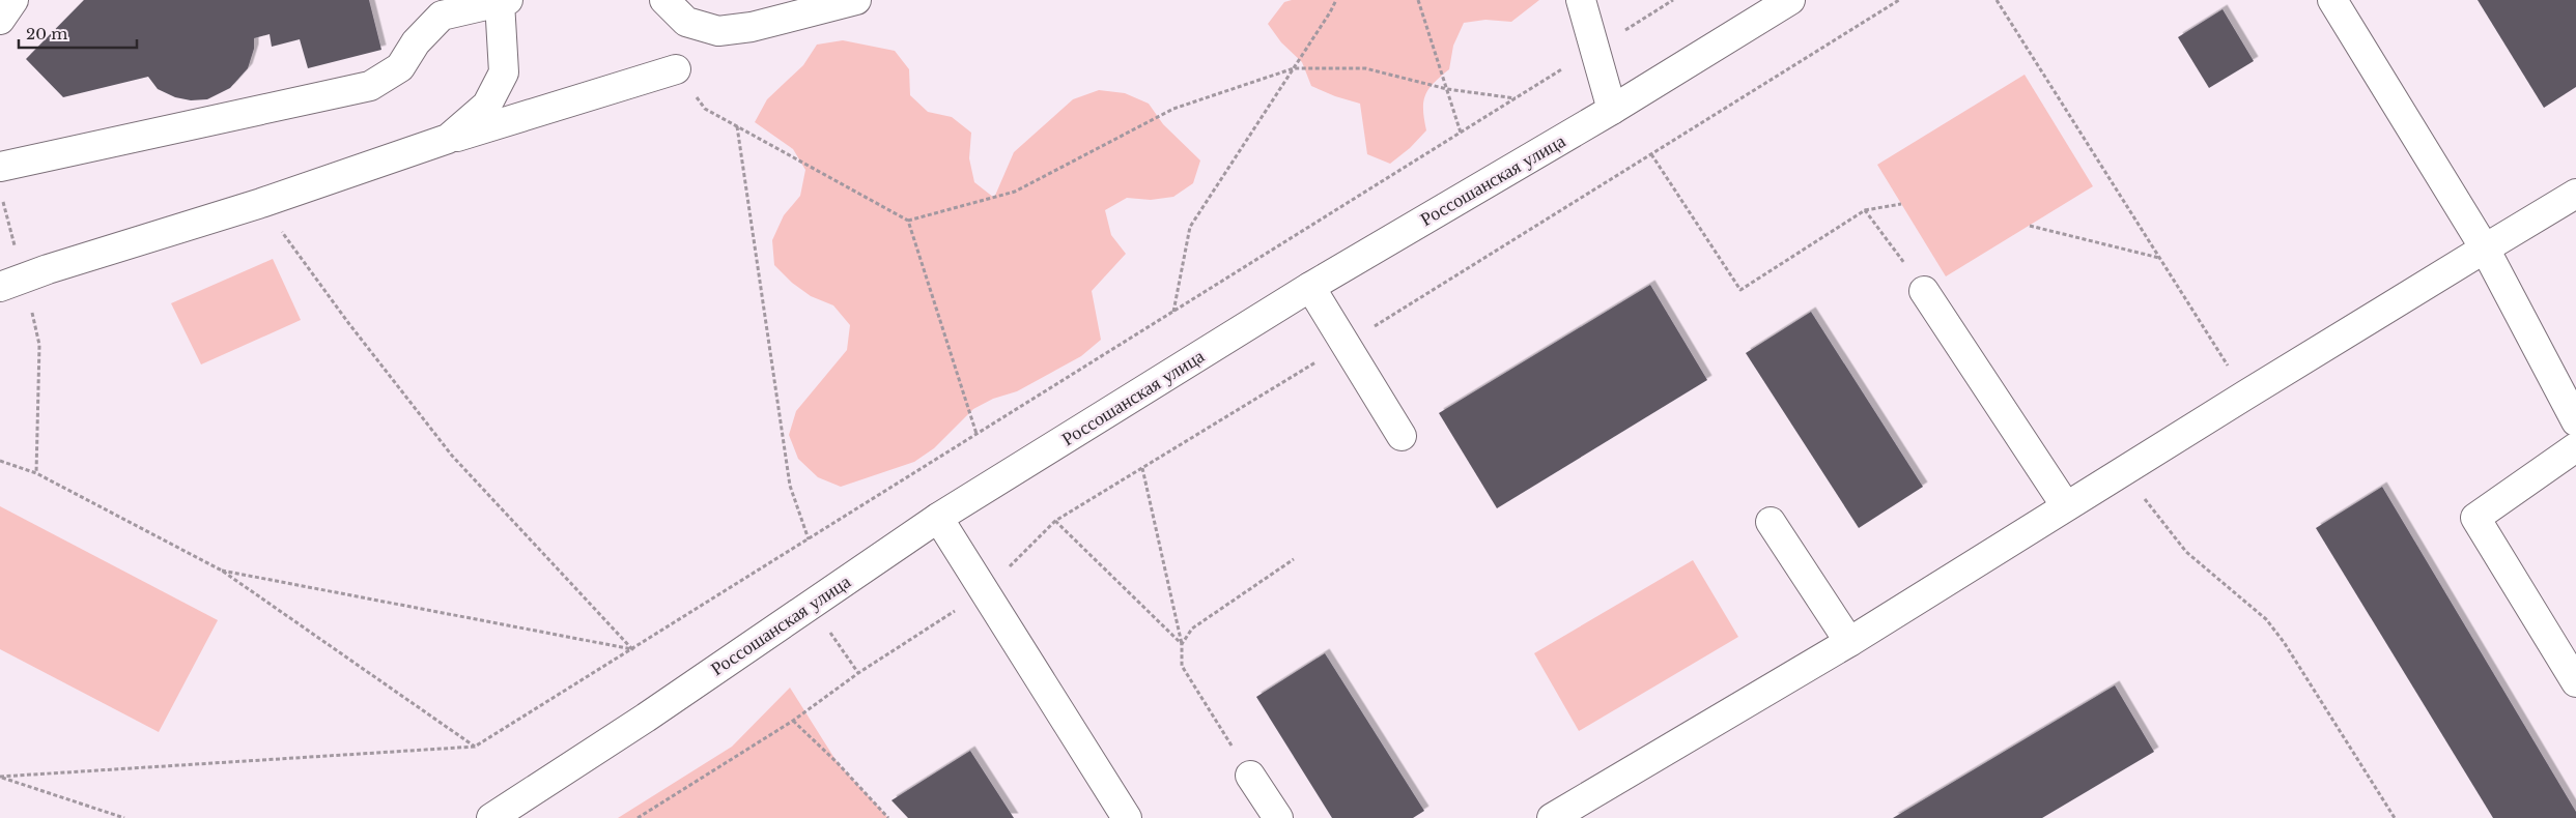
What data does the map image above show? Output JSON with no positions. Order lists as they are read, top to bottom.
{
  "streets": {
    "street": ["Россошанская улица"]
  },
  "scale_bar": "20 m"
}
